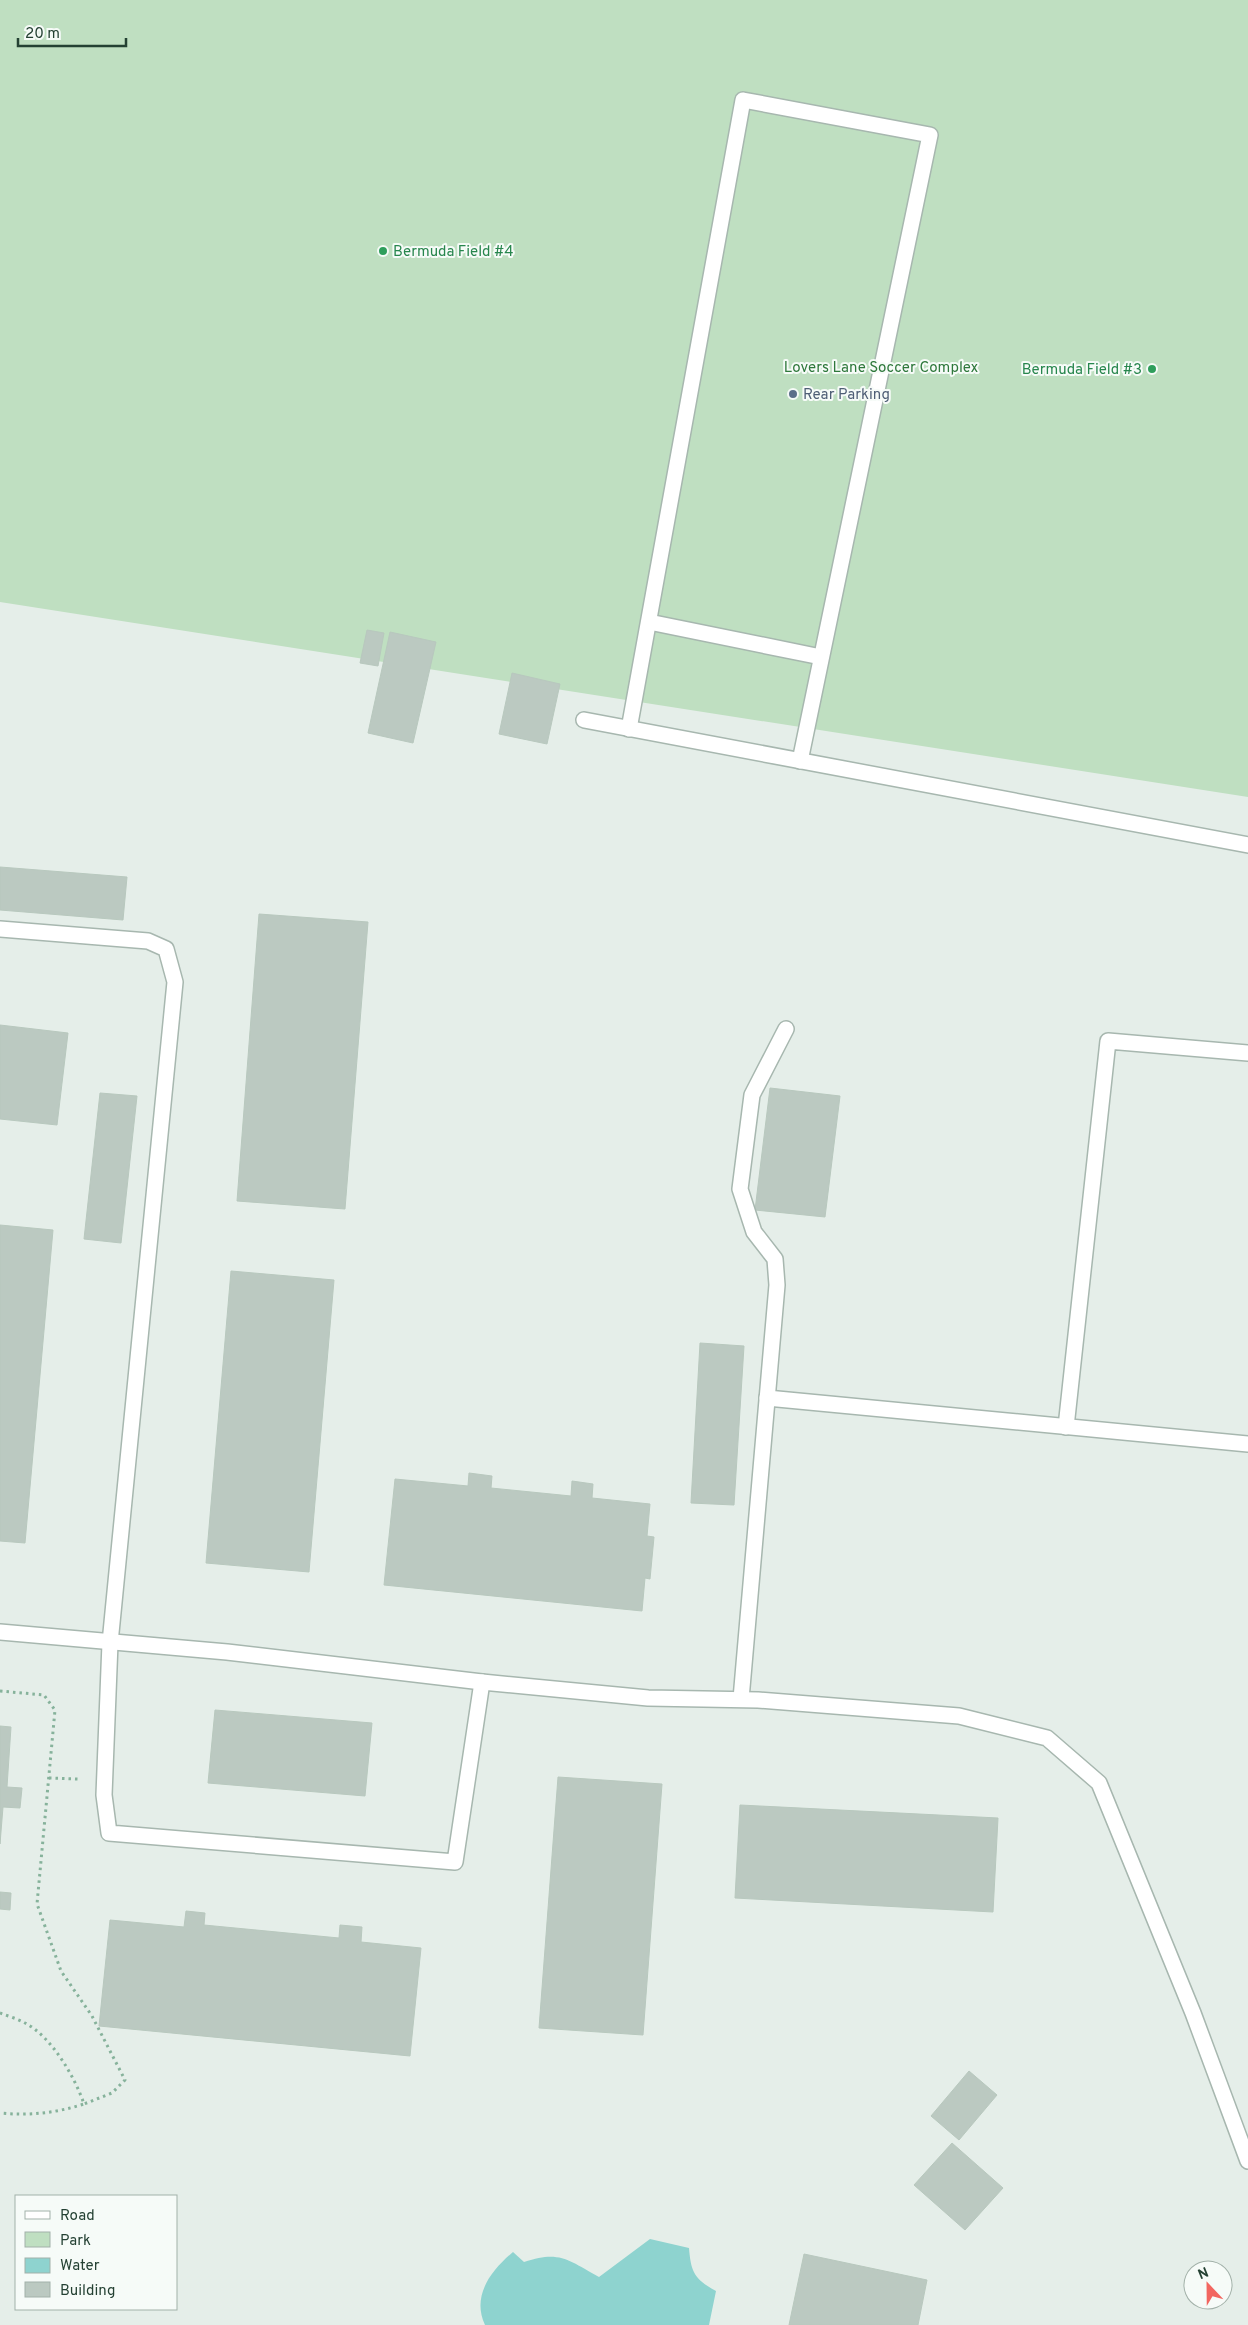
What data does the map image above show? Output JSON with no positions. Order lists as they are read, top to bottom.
{
  "parks": ["Lovers Lane Soccer Complex"],
  "places": ["Bermuda Field #4", "Bermuda Field #3", "Rear Parking"],
  "legend": [
    "Road",
    "Park",
    "Water",
    "Building"
  ],
  "scale_bar": "20 m",
  "north": "top"
}
